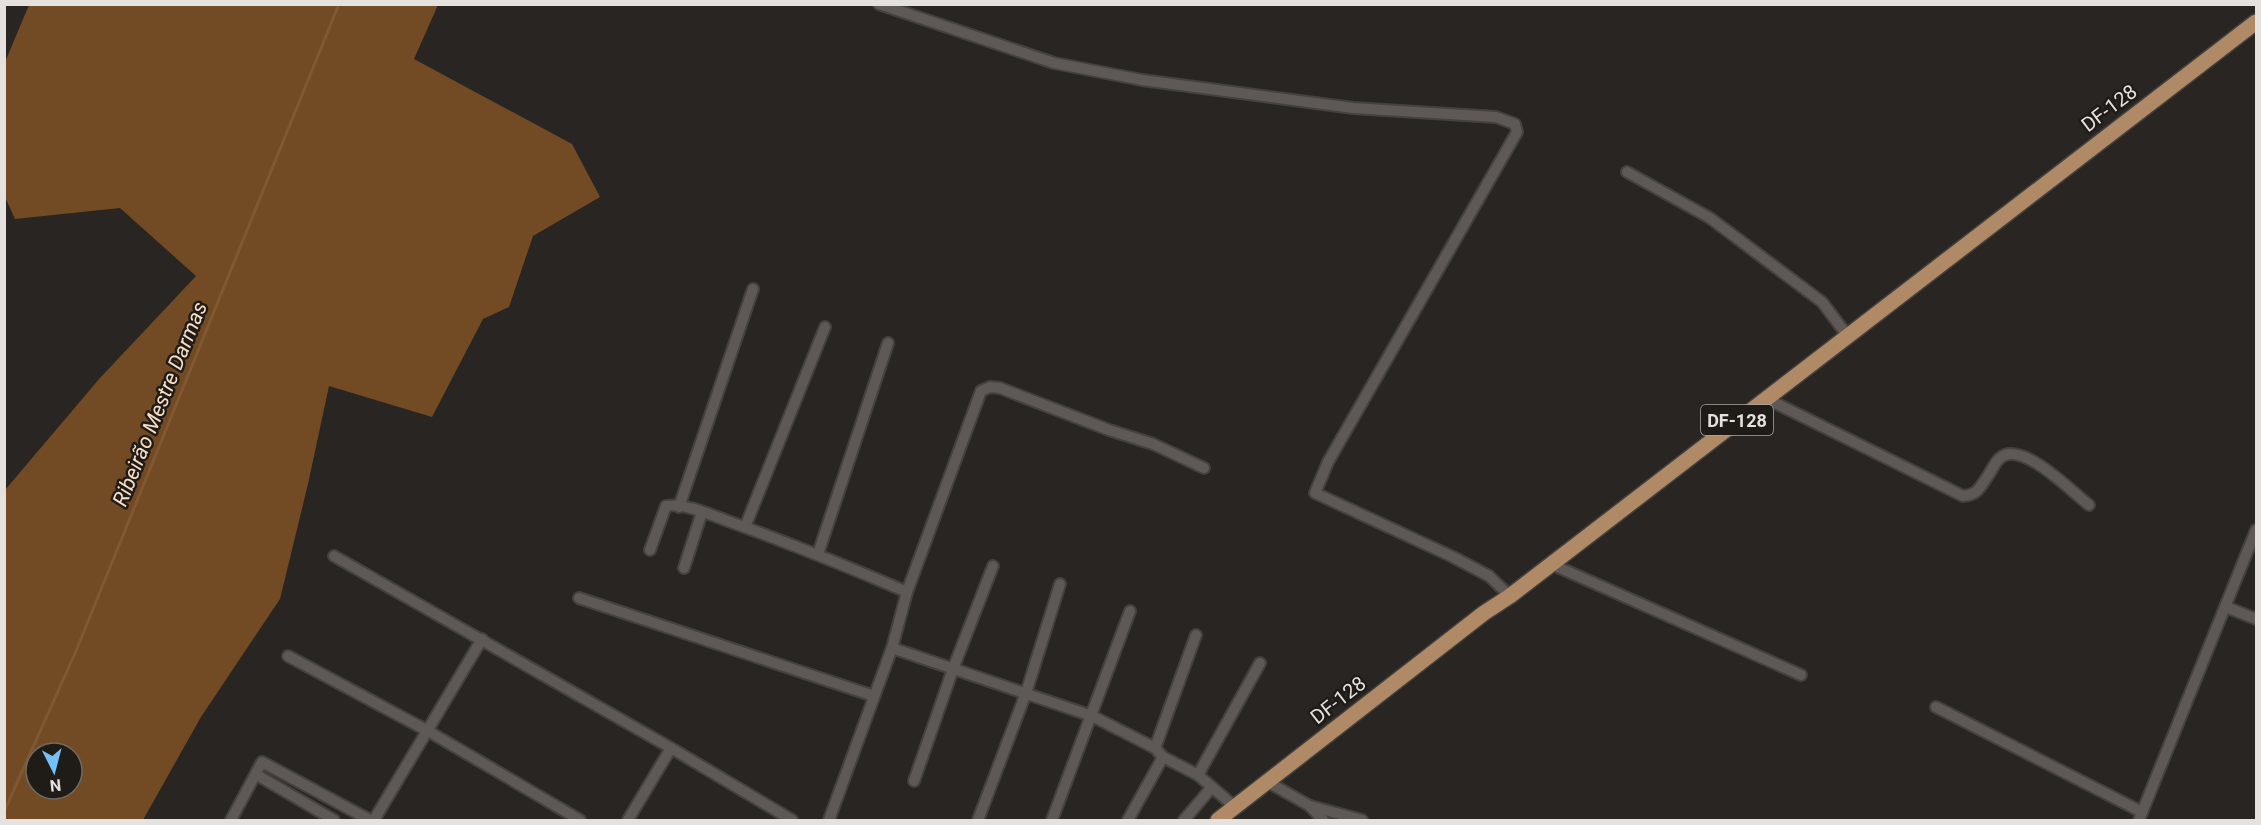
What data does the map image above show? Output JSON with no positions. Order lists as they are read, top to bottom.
{
  "streets": {
    "main road": ["DF-128"]
  },
  "water": ["Ribeirão Mestre Darmas"],
  "north": "bottom"
}
